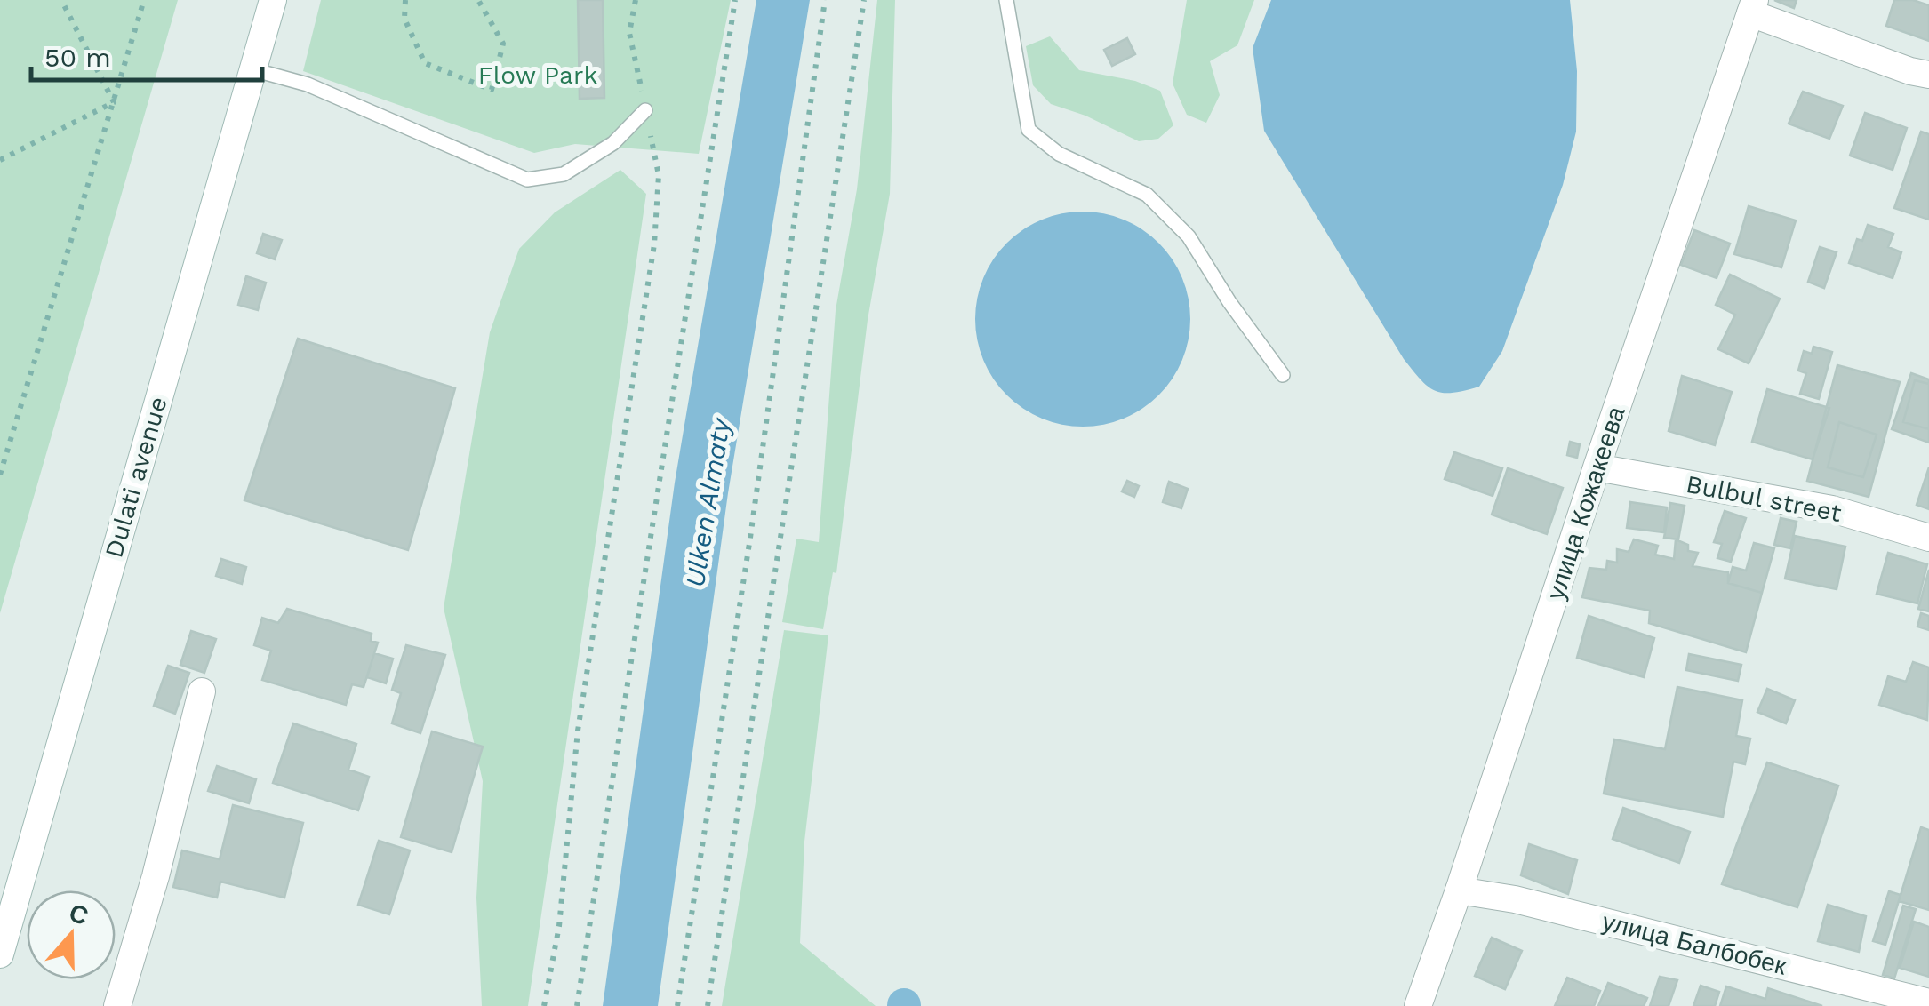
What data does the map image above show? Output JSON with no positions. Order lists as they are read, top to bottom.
{
  "streets": {
    "street": [
      "Dulati avenue",
      "Bulbul street",
      "улица Кожакеева",
      "улица Балбобек"
    ]
  },
  "crossings": [
    ["Bulbul street", "улица Кожакеева"],
    ["улица Кожакеева", "улица Балбобек"]
  ],
  "water": ["Ulken Almaty"],
  "parks": ["Flow Park"],
  "scale_bar": "50 m",
  "north": "top"
}
